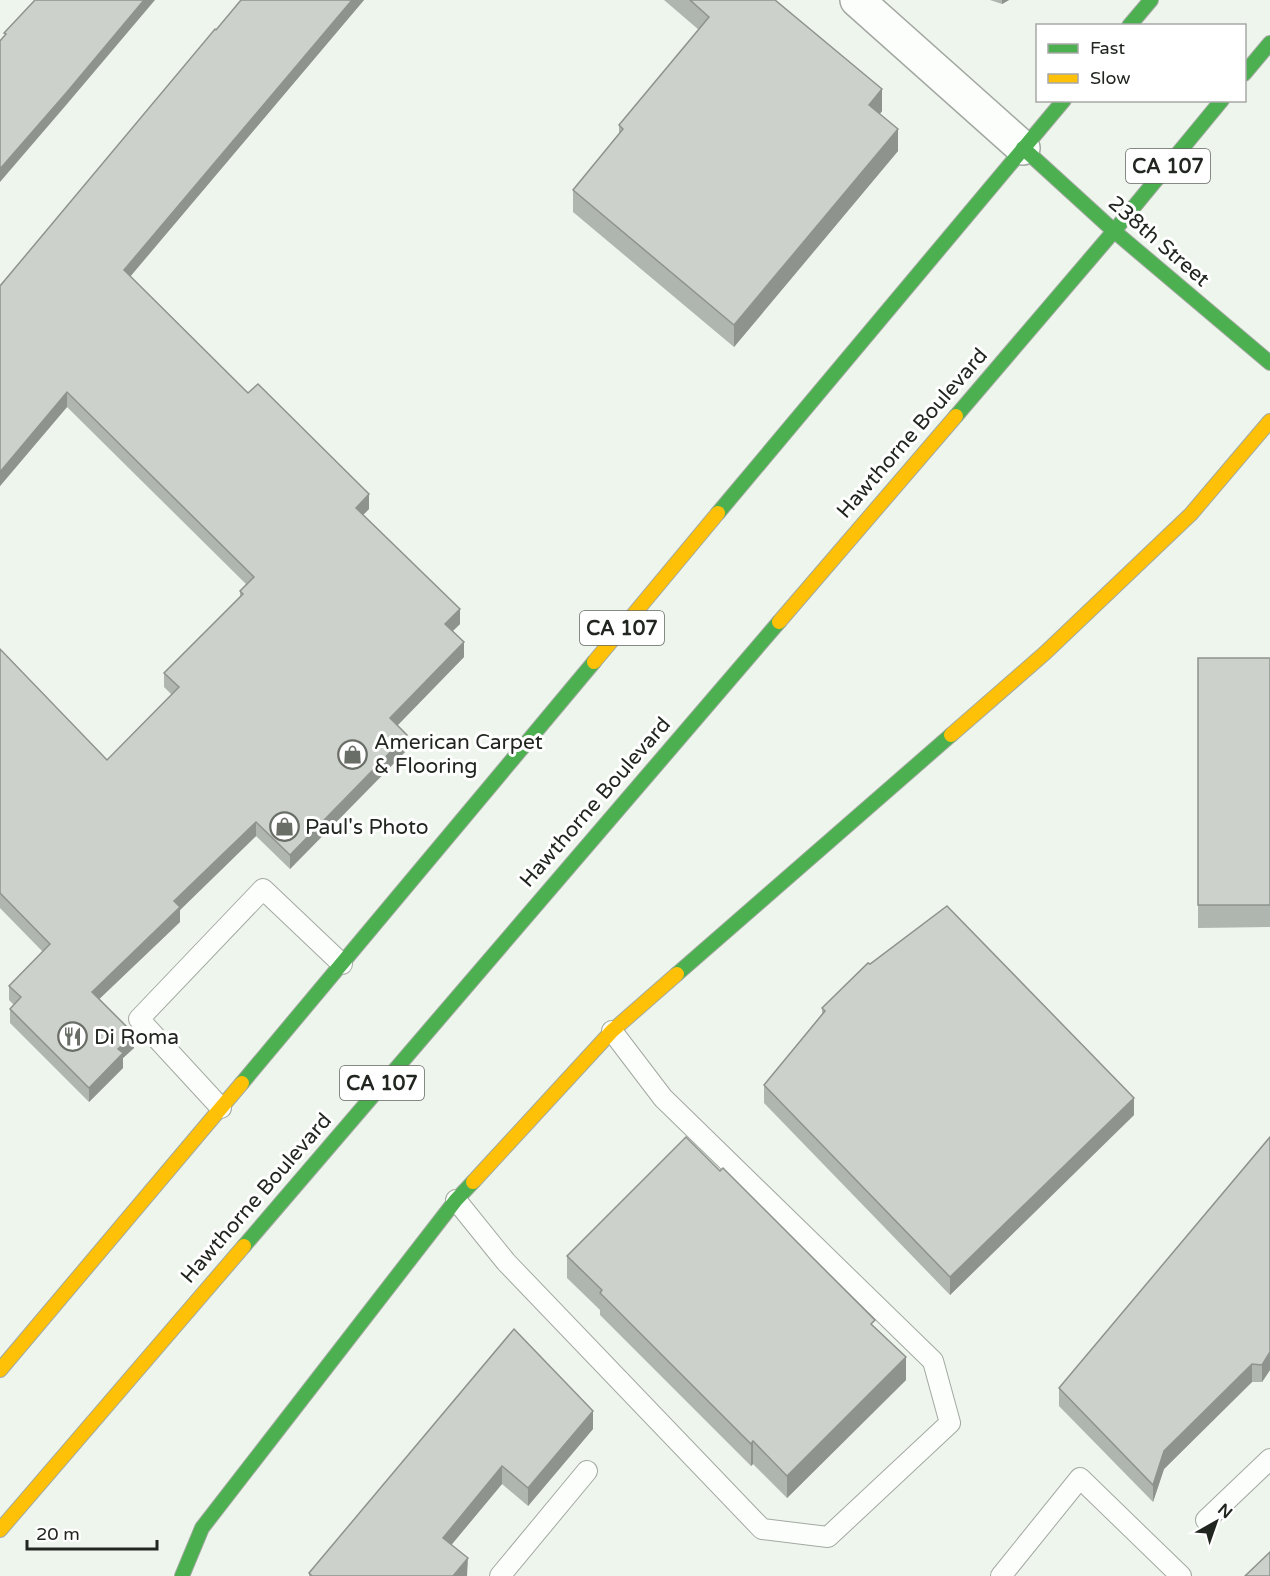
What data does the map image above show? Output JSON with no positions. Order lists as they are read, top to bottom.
{
  "streets": {
    "main road": ["CA 107", "238th Street", "Hawthorne Boulevard"]
  },
  "crossings": [
    ["CA 107", "238th Street"],
    ["238th Street", "Hawthorne Boulevard"]
  ],
  "places": {
    "shop": ["American Carpet & Flooring", "Paul's Photo"],
    "restaurant": ["Di Roma"]
  },
  "legend": ["Fast", "Slow"],
  "scale_bar": "20 m",
  "north": "top right"
}
